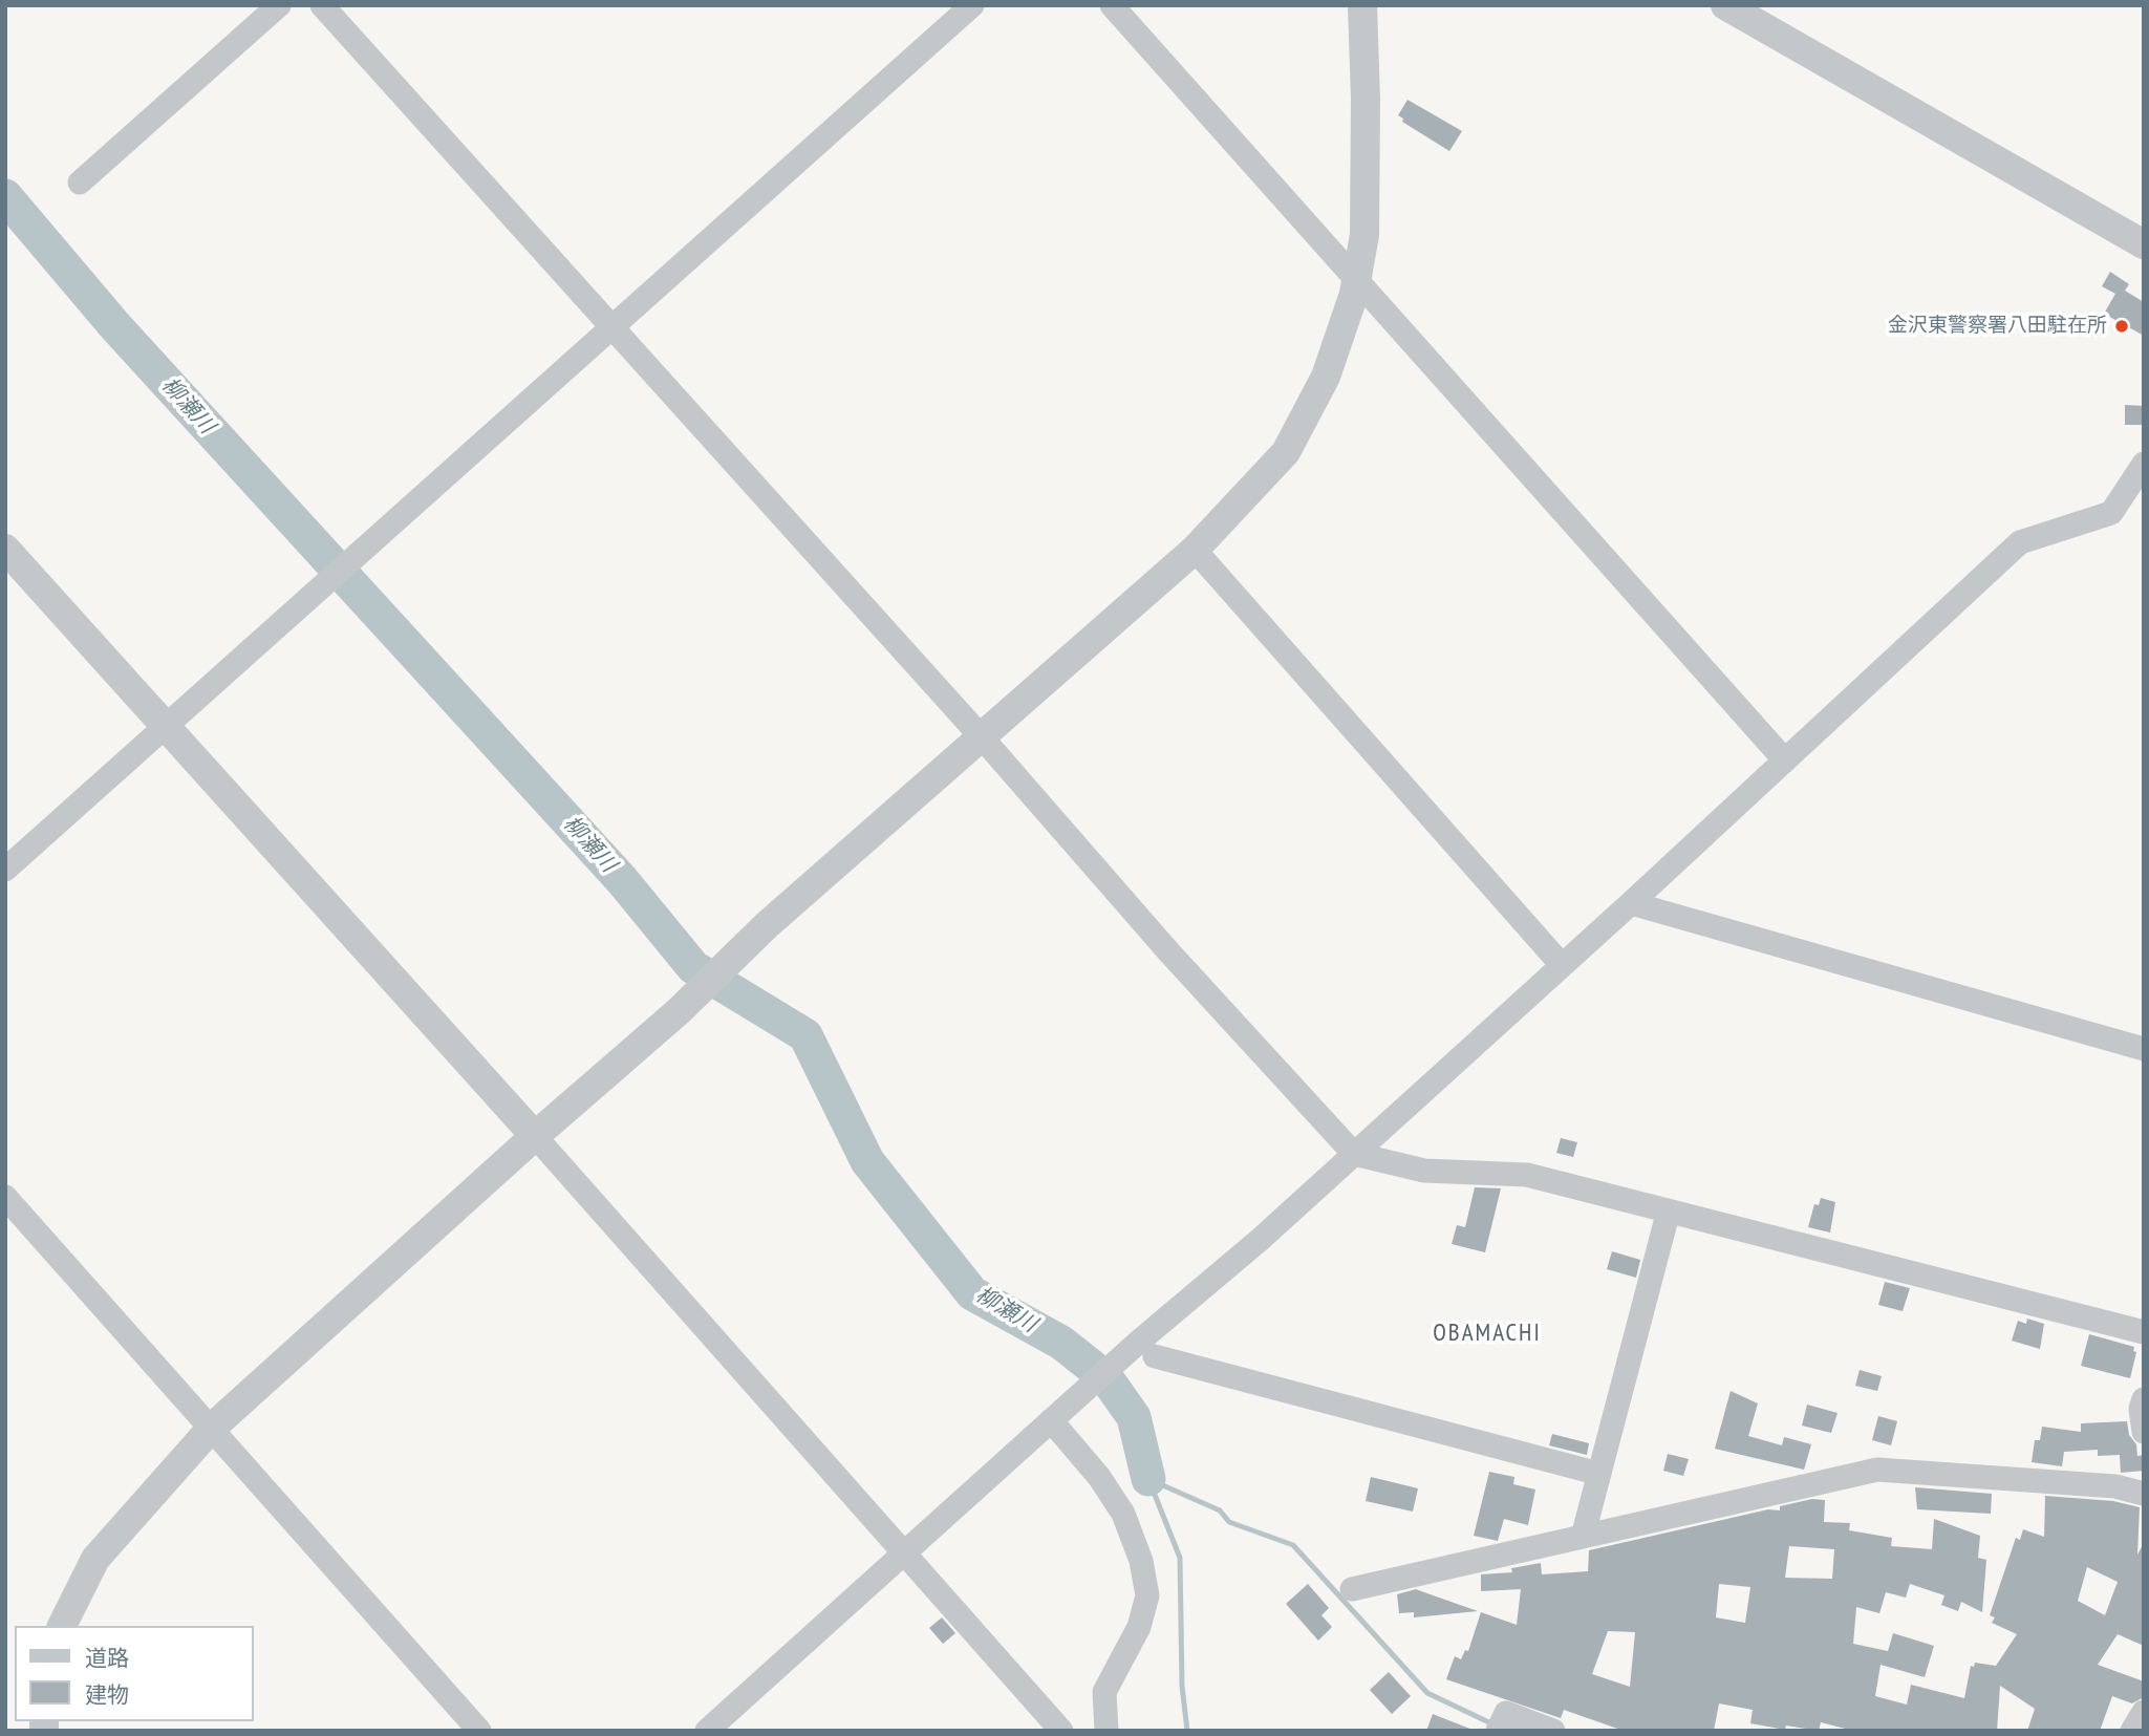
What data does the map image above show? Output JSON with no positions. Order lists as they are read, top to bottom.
{
  "districts": ["OBAMACHI"],
  "water": ["柳瀬川"],
  "places": ["金沢東警察署八田駐在所"],
  "legend": ["道路", "建物"]
}
